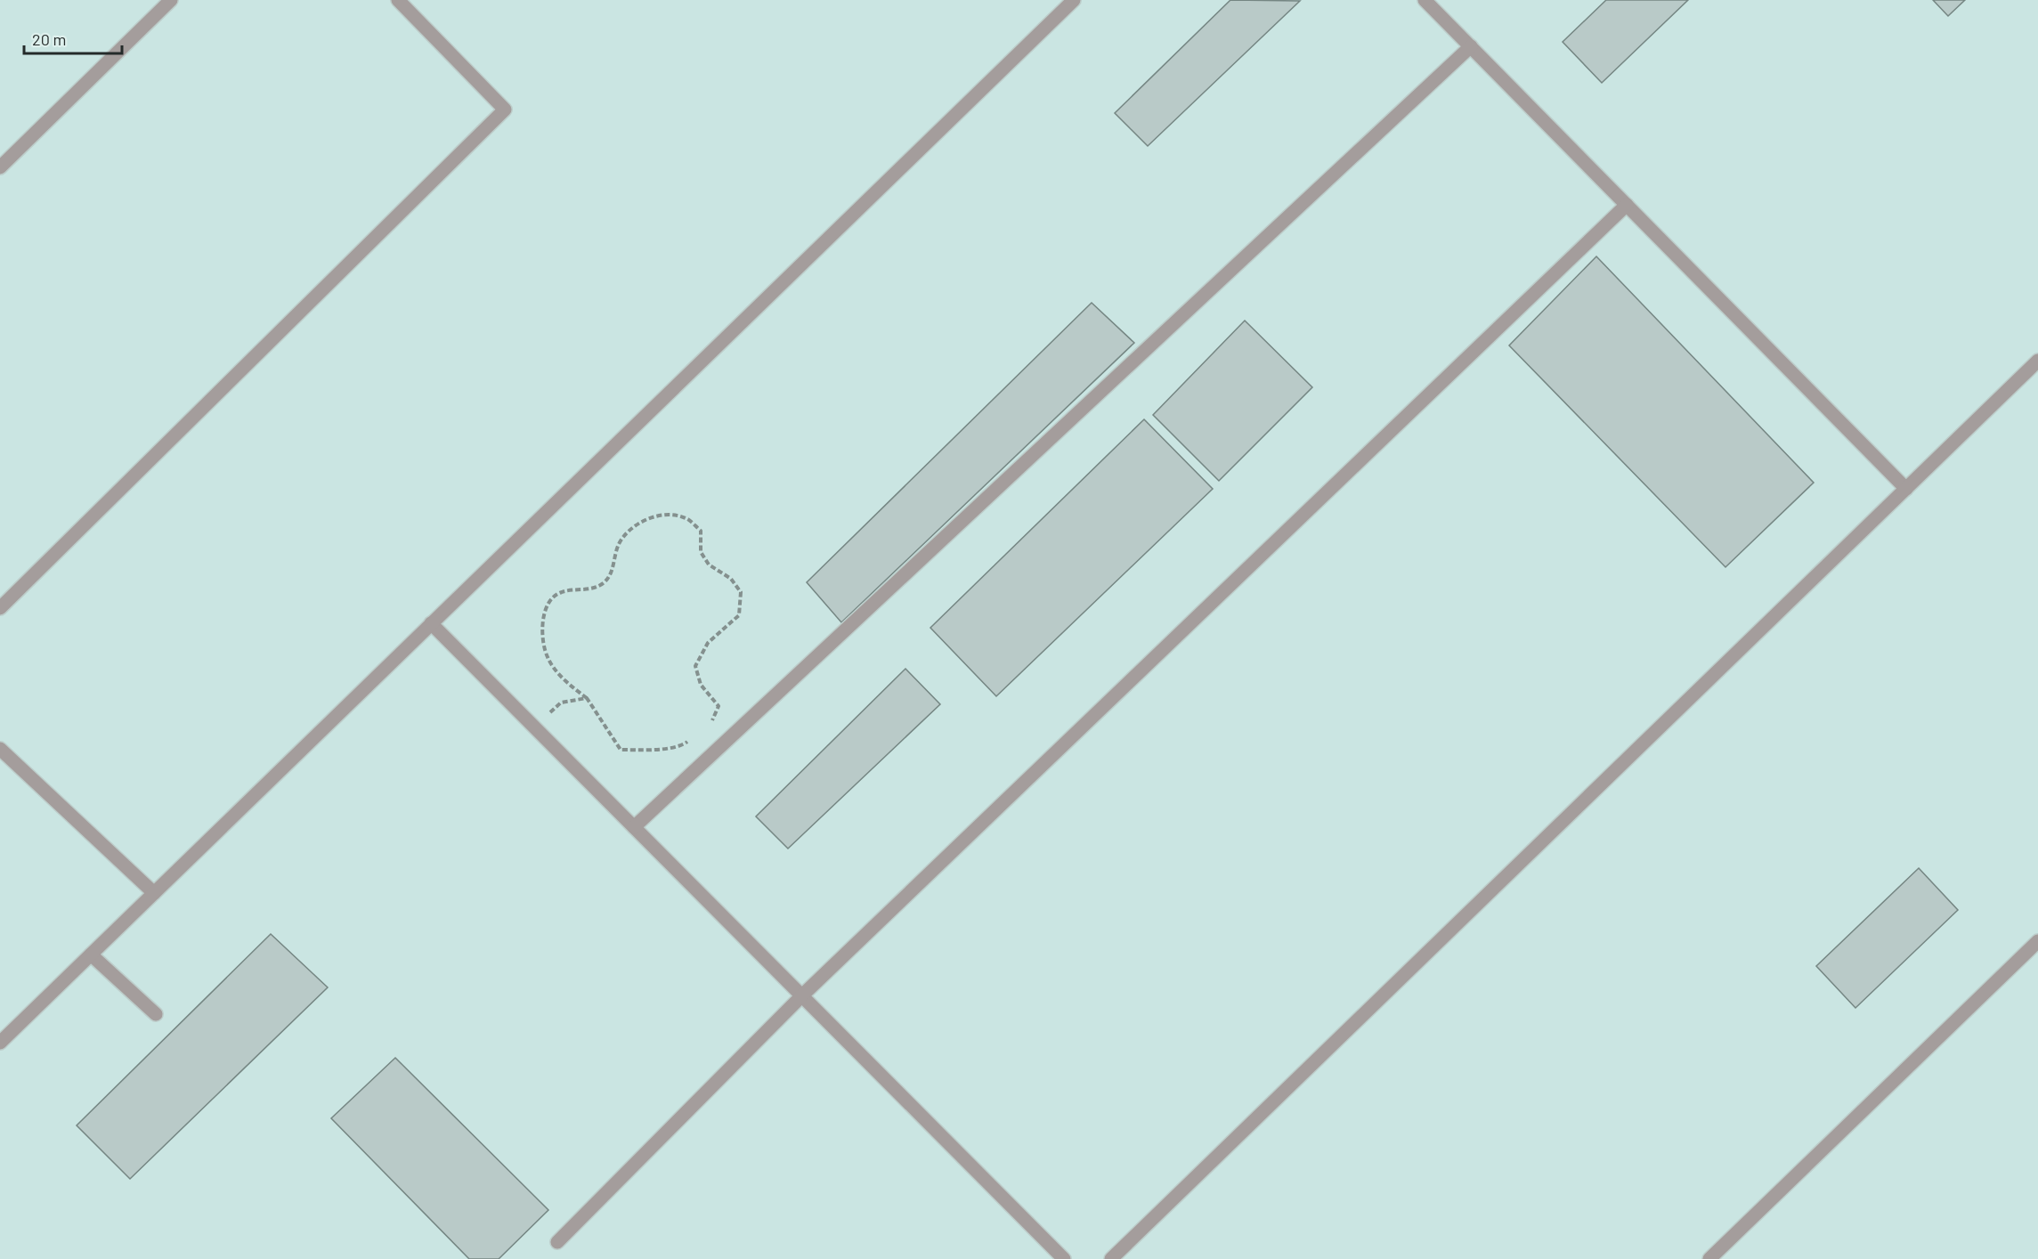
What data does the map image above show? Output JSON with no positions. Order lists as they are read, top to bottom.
{
  "scale_bar": "20 m"
}
